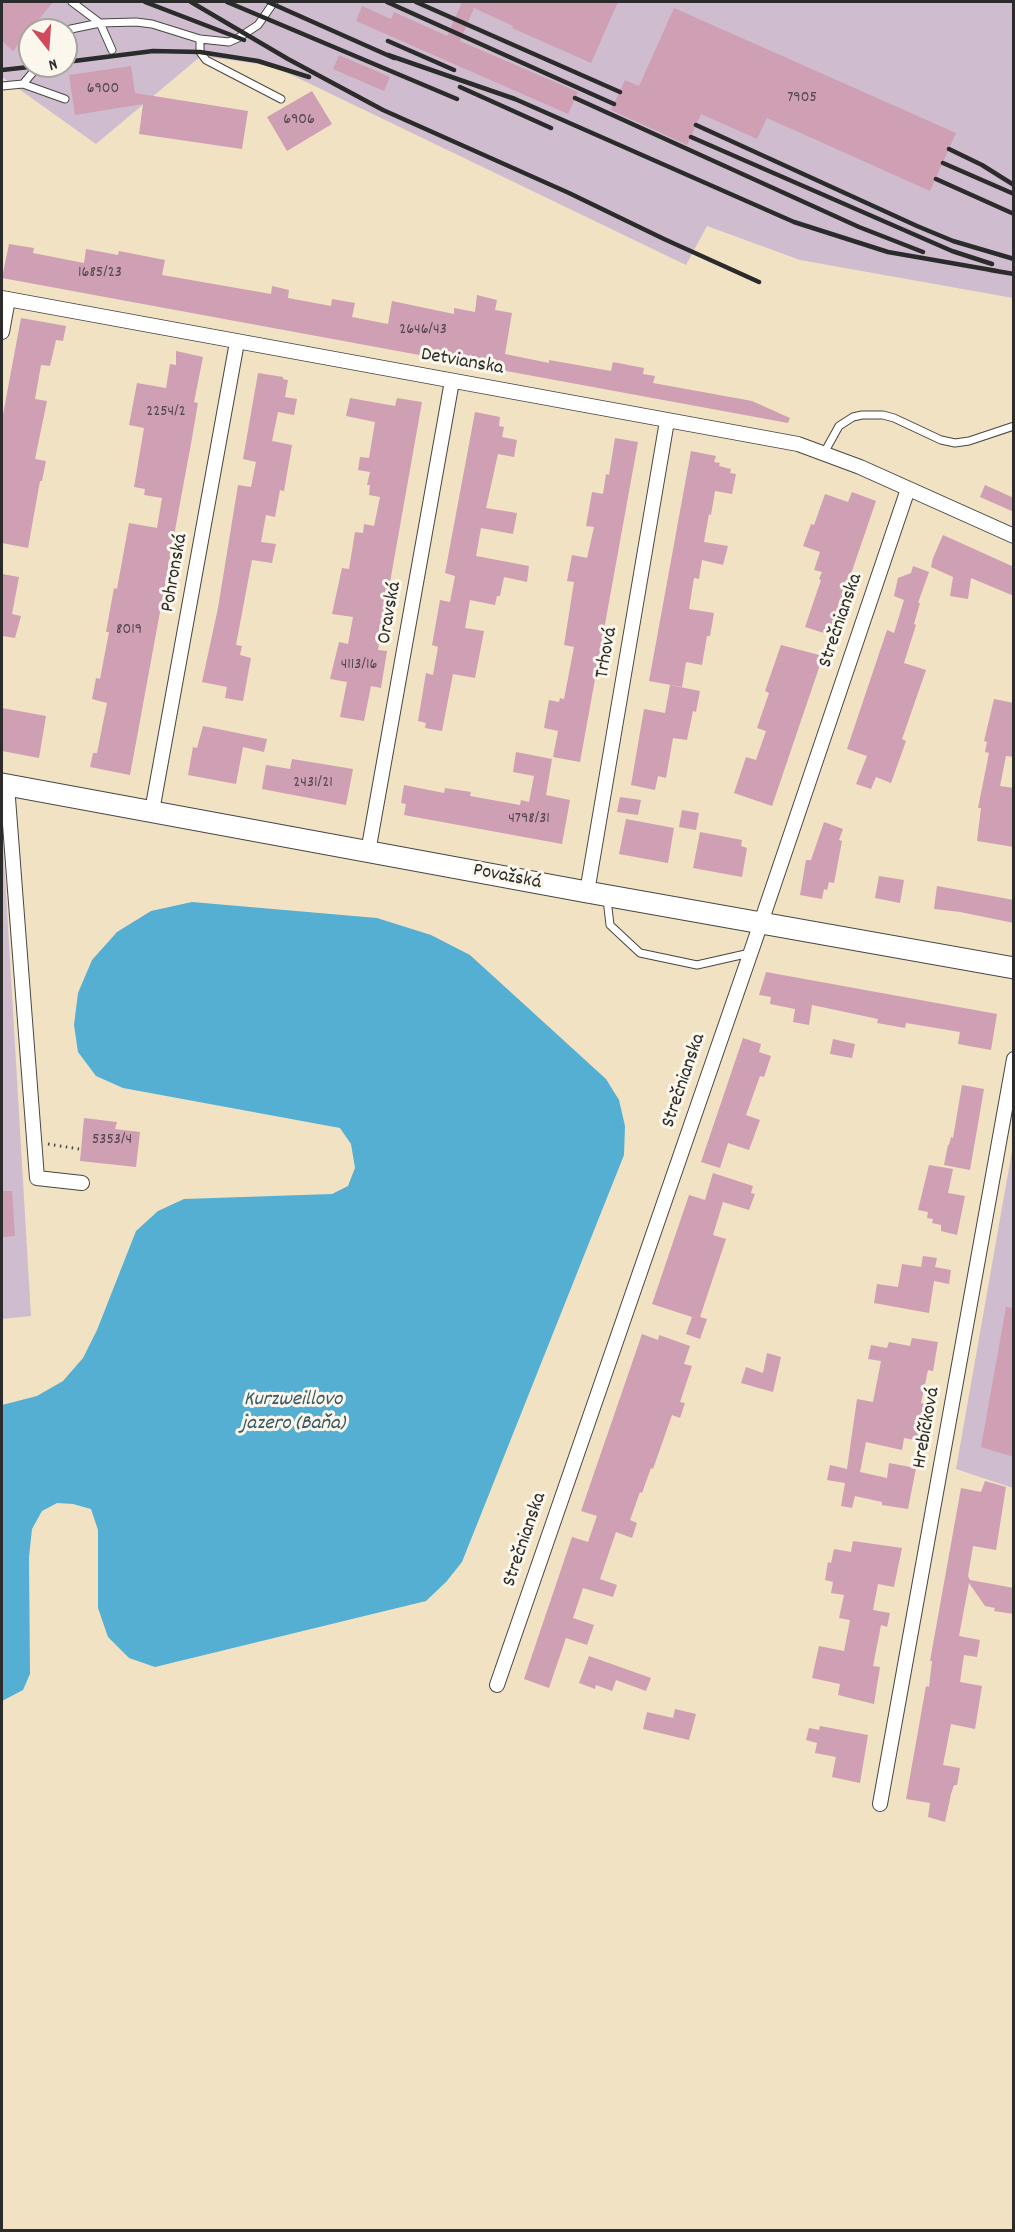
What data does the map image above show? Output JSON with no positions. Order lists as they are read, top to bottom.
{
  "streets": {
    "main road": ["Považská"],
    "street": [
      "Detvianska",
      "Pohronská",
      "Oravská",
      "Strečnianska",
      "Trhová",
      "Hrebíčková"
    ]
  },
  "crossings": [
    ["Detvianska", "Pohronská"],
    ["Detvianska", "Oravská"],
    ["Detvianska", "Strečnianska"],
    ["Detvianska", "Trhová"],
    ["Pohronská", "Považská"],
    ["Oravská", "Považská"],
    ["Strečnianska", "Považská"],
    ["Trhová", "Považská"]
  ],
  "water": ["Kurzweillovo jazero (Baňa)"],
  "house_numbers": [
    "6900",
    "7905",
    "6906",
    "1685/23",
    "2646/43",
    "2254/2",
    "8019",
    "4113/16",
    "2431/21",
    "4798/31",
    "5353/4"
  ],
  "north": "bottom"
}
